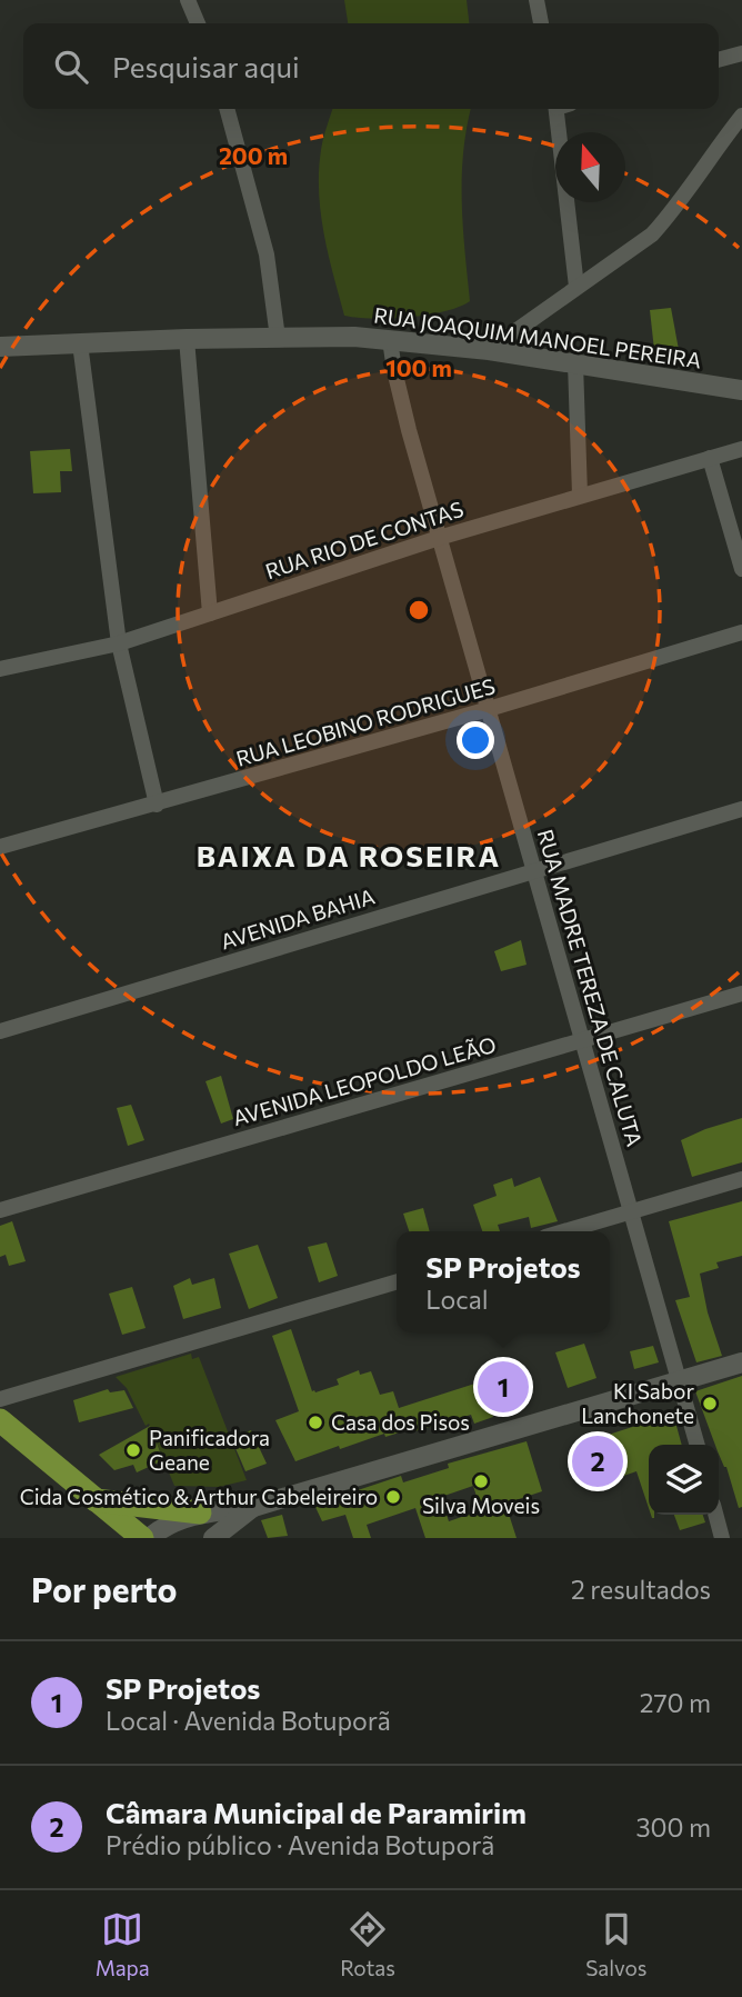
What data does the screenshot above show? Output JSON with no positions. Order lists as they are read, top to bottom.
{
  "streets": {
    "street": [
      "RUA JOAQUIM MANOEL PEREIRA",
      "RUA RIO DE CONTAS",
      "RUA LEOBINO RODRIGUES",
      "AVENIDA BAHIA",
      "RUA MADRE TEREZA DE CALUTA",
      "AVENIDA LEOPOLDO LEÃO"
    ]
  },
  "crossings": [
    ["RUA JOAQUIM MANOEL PEREIRA", "RUA MADRE TEREZA DE CALUTA"],
    ["RUA RIO DE CONTAS", "RUA MADRE TEREZA DE CALUTA"],
    ["RUA LEOBINO RODRIGUES", "RUA MADRE TEREZA DE CALUTA"],
    ["AVENIDA BAHIA", "RUA MADRE TEREZA DE CALUTA"],
    ["RUA MADRE TEREZA DE CALUTA", "AVENIDA LEOPOLDO LEÃO"]
  ],
  "districts": ["BAIXA DA ROSEIRA"],
  "places": [
    "KI Sabor Lanchonete",
    "Casa dos Pisos",
    "Panificadora Geane",
    "Silva Moveis",
    "Cida Cosmético & Arthur Cabeleireiro"
  ],
  "north": "top",
  "page": {
    "search": "Pesquisar aqui",
    "popup": ["SP Projetos", "Local"],
    "pins": ["1", "2"],
    "heading": ["Por perto", "2 resultados"],
    "list": [
      {
        "mark": "1",
        "name": "SP Projetos",
        "note": "Local · Avenida Botuporã",
        "value": "270 m"
      },
      {
        "mark": "2",
        "name": "Câmara Municipal de Paramirim",
        "note": "Prédio público · Avenida Botuporã",
        "value": "300 m"
      }
    ],
    "nav": ["Mapa", "Rotas", "Salvos"]
  },
  "rings": ["200 m", "100 m"]
}
